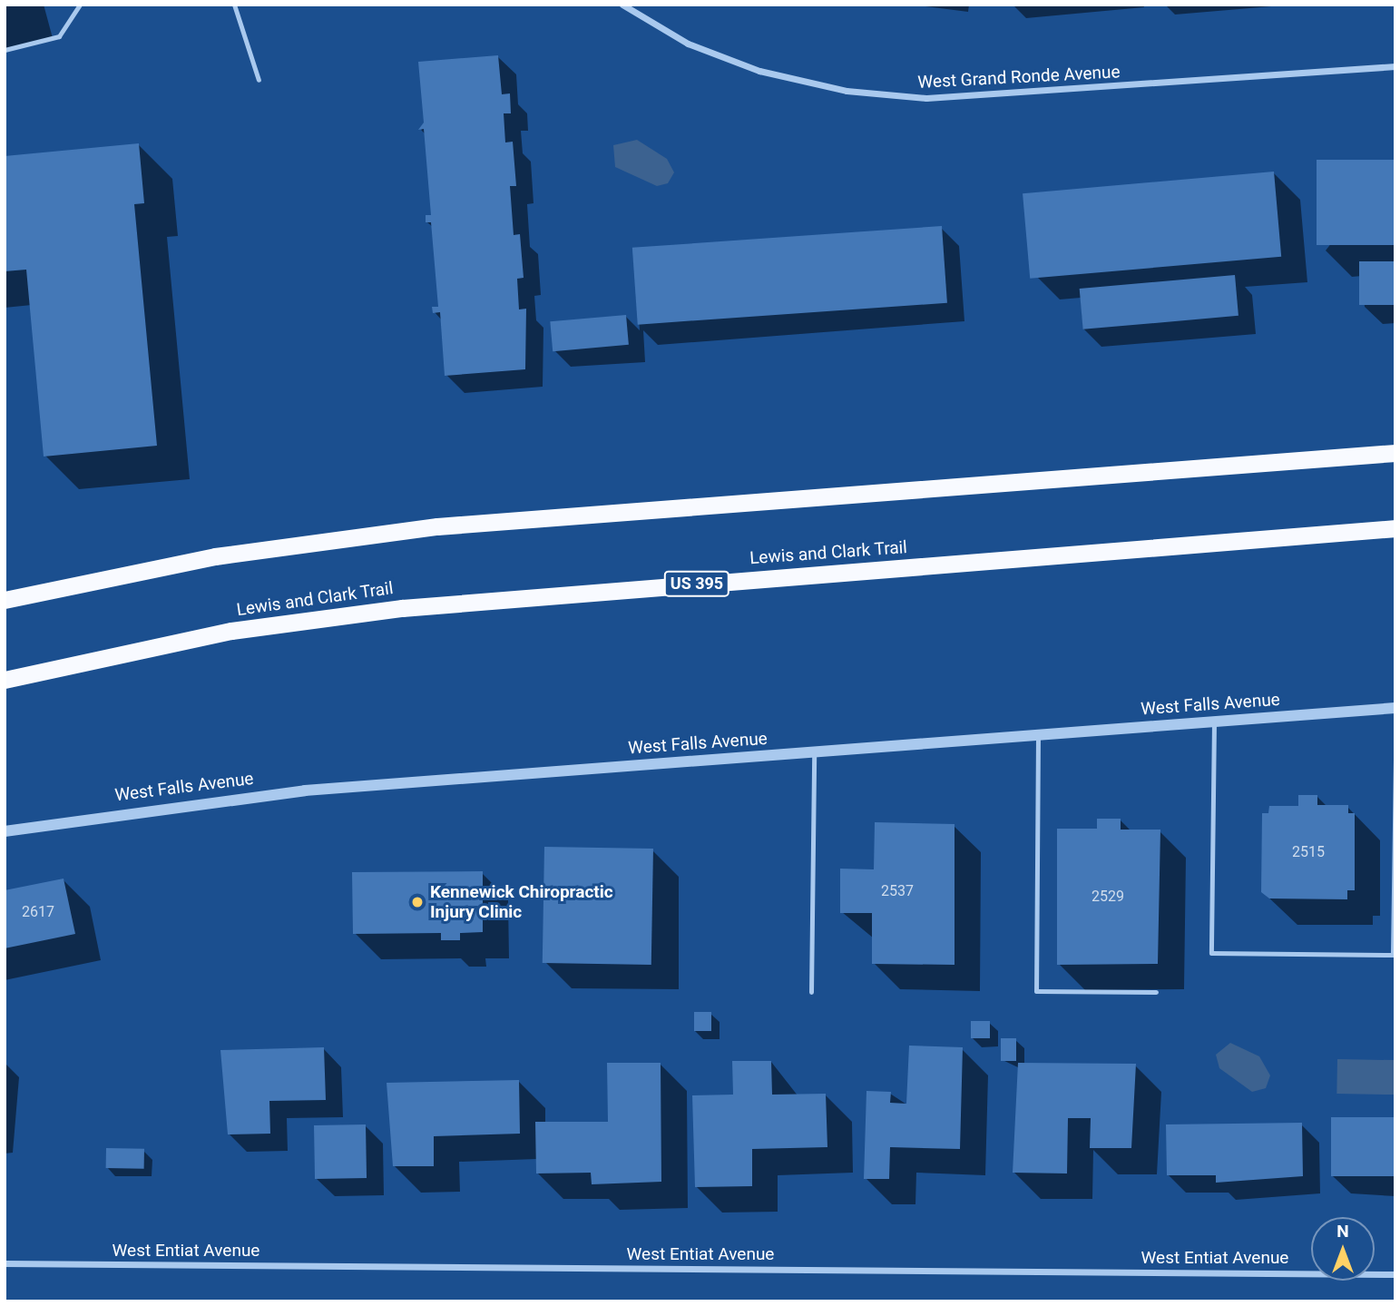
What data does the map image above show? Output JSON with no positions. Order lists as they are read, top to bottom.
{
  "streets": {
    "highway": ["Lewis and Clark Trail", "US 395"],
    "street": ["West Grand Ronde Avenue", "West Falls Avenue", "West Entiat Avenue"]
  },
  "places": ["Kennewick Chiropractic Injury Clinic"],
  "house_numbers": [
    "2515",
    "2537",
    "2529",
    "2617"
  ],
  "north": "top"
}
